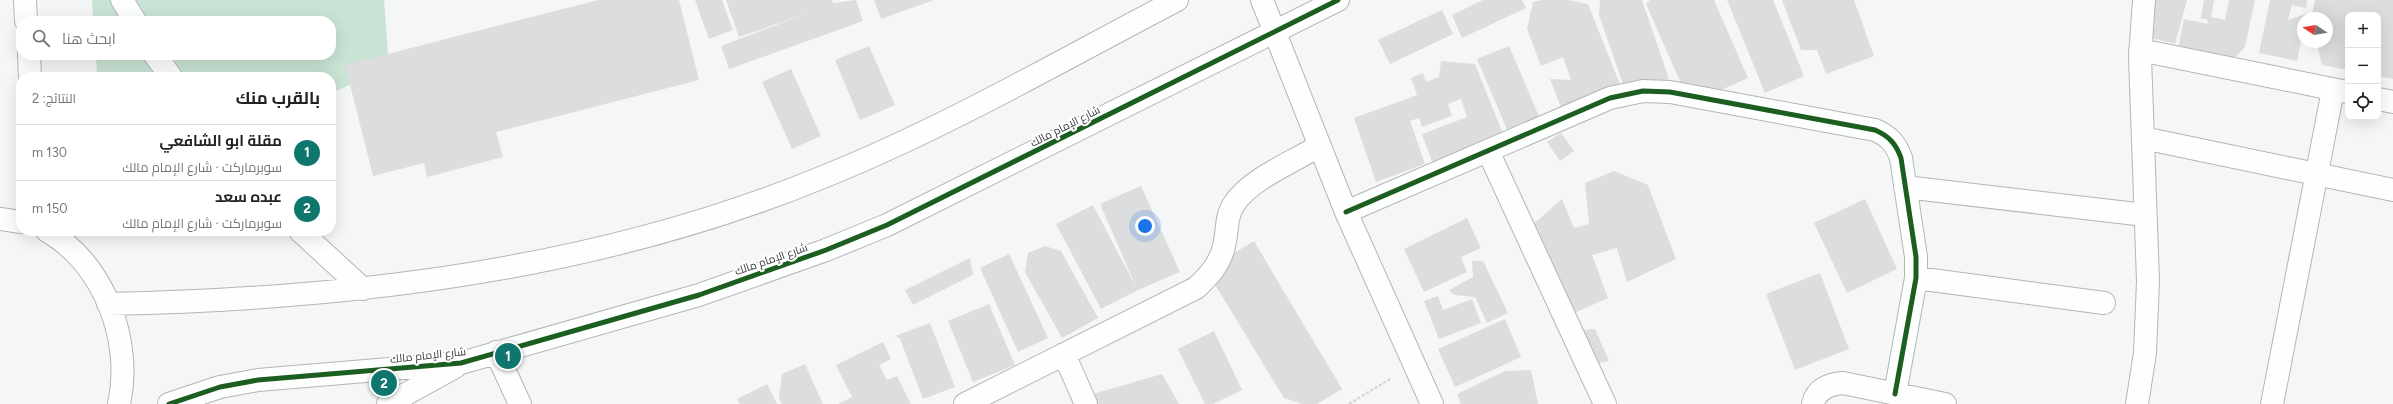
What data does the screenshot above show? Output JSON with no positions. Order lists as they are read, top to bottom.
{
  "streets": {
    "street": ["شارع الإمام مالك"]
  },
  "north": "left",
  "page": {
    "map_buttons": ["+", "−"],
    "search": "ابحث هنا",
    "heading": ["بالقرب منك", "النتائج: 2"],
    "list": [
      {
        "mark": "1",
        "name": "مقلة ابو الشافعي",
        "note": "سوبرماركت · شارع الإمام مالك",
        "value": "130 m"
      },
      {
        "mark": "2",
        "name": "عبده سعد",
        "note": "سوبرماركت · شارع الإمام مالك",
        "value": "150 m"
      }
    ],
    "pins": ["1", "2"]
  }
}
